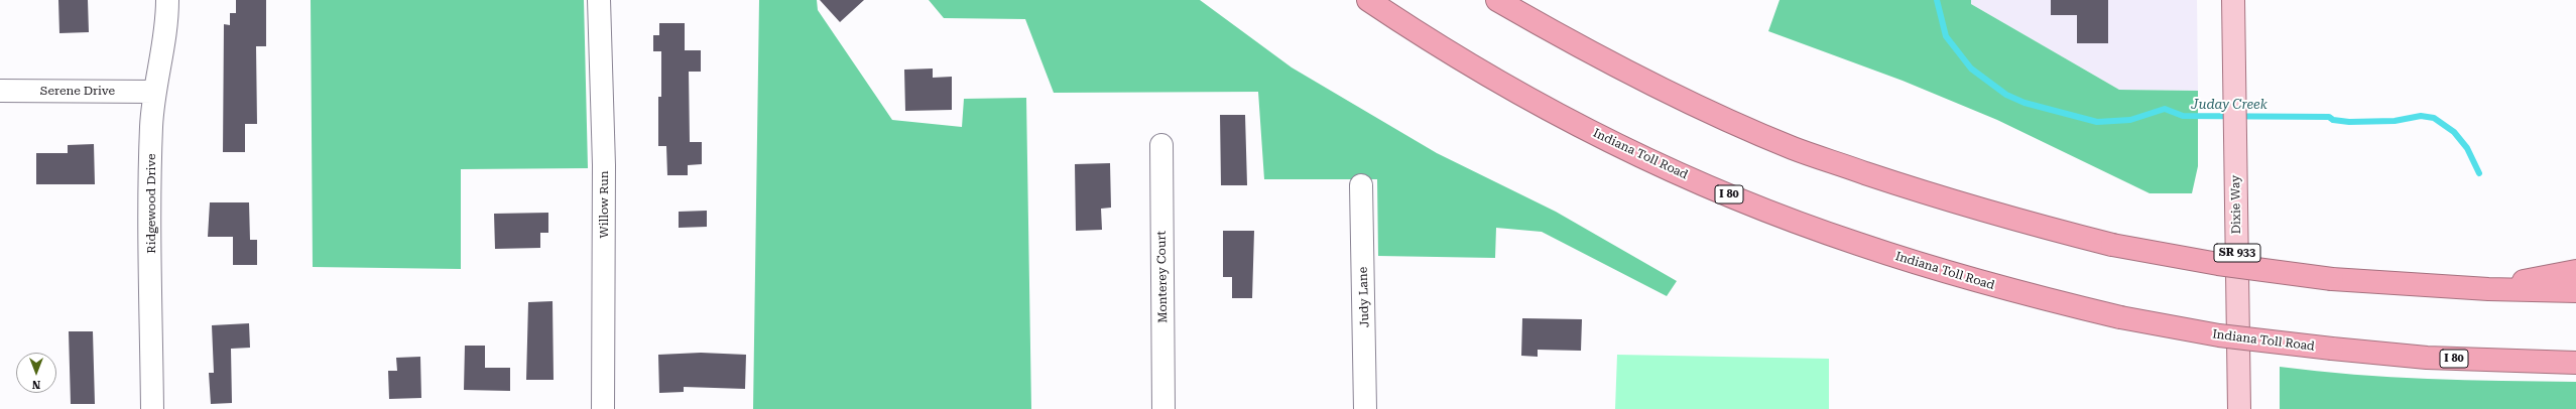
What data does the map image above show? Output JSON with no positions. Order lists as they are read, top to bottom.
{
  "streets": {
    "highway": ["Indiana Toll Road", "I 80"],
    "main road": ["Dixie Way", "SR 933"],
    "street": [
      "Serene Drive",
      "Ridgewood Drive",
      "Willow Run",
      "Monterey Court",
      "Judy Lane"
    ]
  },
  "crossings": [
    ["Serene Drive", "Ridgewood Drive"]
  ],
  "water": ["Juday Creek"],
  "north": "bottom"
}
